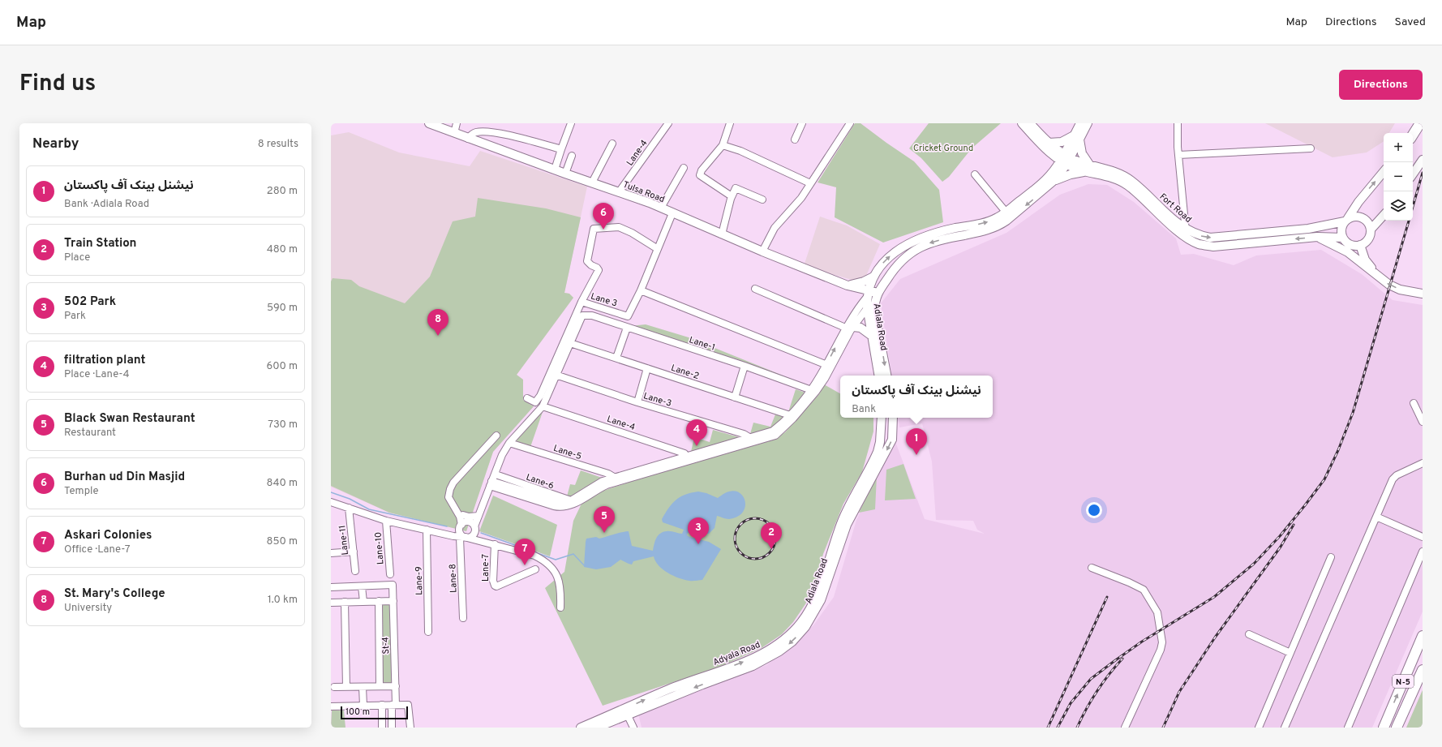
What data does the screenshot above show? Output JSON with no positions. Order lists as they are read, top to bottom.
{
  "streets": {
    "highway": ["N-5"],
    "main road": [
      "Tulsa Road",
      "Fort Road",
      "Adiala Road",
      "Adyala Road"
    ],
    "street": [
      "Lane-4",
      "Lane 3",
      "Lane-1",
      "Lane-2",
      "Lane-3",
      "Lane-5",
      "Lane-6",
      "Lane-11",
      "Lane-10",
      "Lane-7",
      "Lane-8",
      "Lane-9",
      "St-4"
    ]
  },
  "crossings": [
    ["Lane-4", "Tulsa Road"],
    ["Tulsa Road", "Lane 3"],
    ["Tulsa Road", "Adiala Road"],
    ["Adiala Road", "Adyala Road"],
    ["Lane-1", "Lane-2"]
  ],
  "one_way": ["Adiala Road", "Adyala Road"],
  "parks": ["Cricket Ground"],
  "scale_bar": "100 m",
  "page": {
    "header": "Map",
    "nav": ["Map", "Directions", "Saved"],
    "title": "Find us",
    "buttons": "Directions",
    "heading": ["Nearby", "8 results"],
    "map_buttons": ["+", "−"],
    "list": [
      {
        "mark": "1",
        "name": "نیشنل بینک آف پاکستان",
        "note": "Bank · Adiala Road",
        "value": "280 m"
      },
      {
        "mark": "2",
        "name": "Train Station",
        "note": "Place",
        "value": "480 m"
      },
      {
        "mark": "3",
        "name": "502 Park",
        "note": "Park",
        "value": "590 m"
      },
      {
        "mark": "4",
        "name": "filtration plant",
        "note": "Place · Lane-4",
        "value": "600 m"
      },
      {
        "mark": "5",
        "name": "Black Swan Restaurant",
        "note": "Restaurant",
        "value": "730 m"
      },
      {
        "mark": "6",
        "name": "Burhan ud Din Masjid",
        "note": "Temple",
        "value": "840 m"
      },
      {
        "mark": "7",
        "name": "Askari Colonies",
        "note": "Office · Lane-7",
        "value": "850 m"
      },
      {
        "mark": "8",
        "name": "St. Mary's College",
        "note": "University",
        "value": "1.0 km"
      }
    ],
    "pins": [
      "6",
      "8",
      "4",
      "1",
      "5",
      "3",
      "2",
      "7"
    ],
    "popup": ["نیشنل بینک آف پاکستان", "Bank"],
    "scale": "100 m"
  }
}
